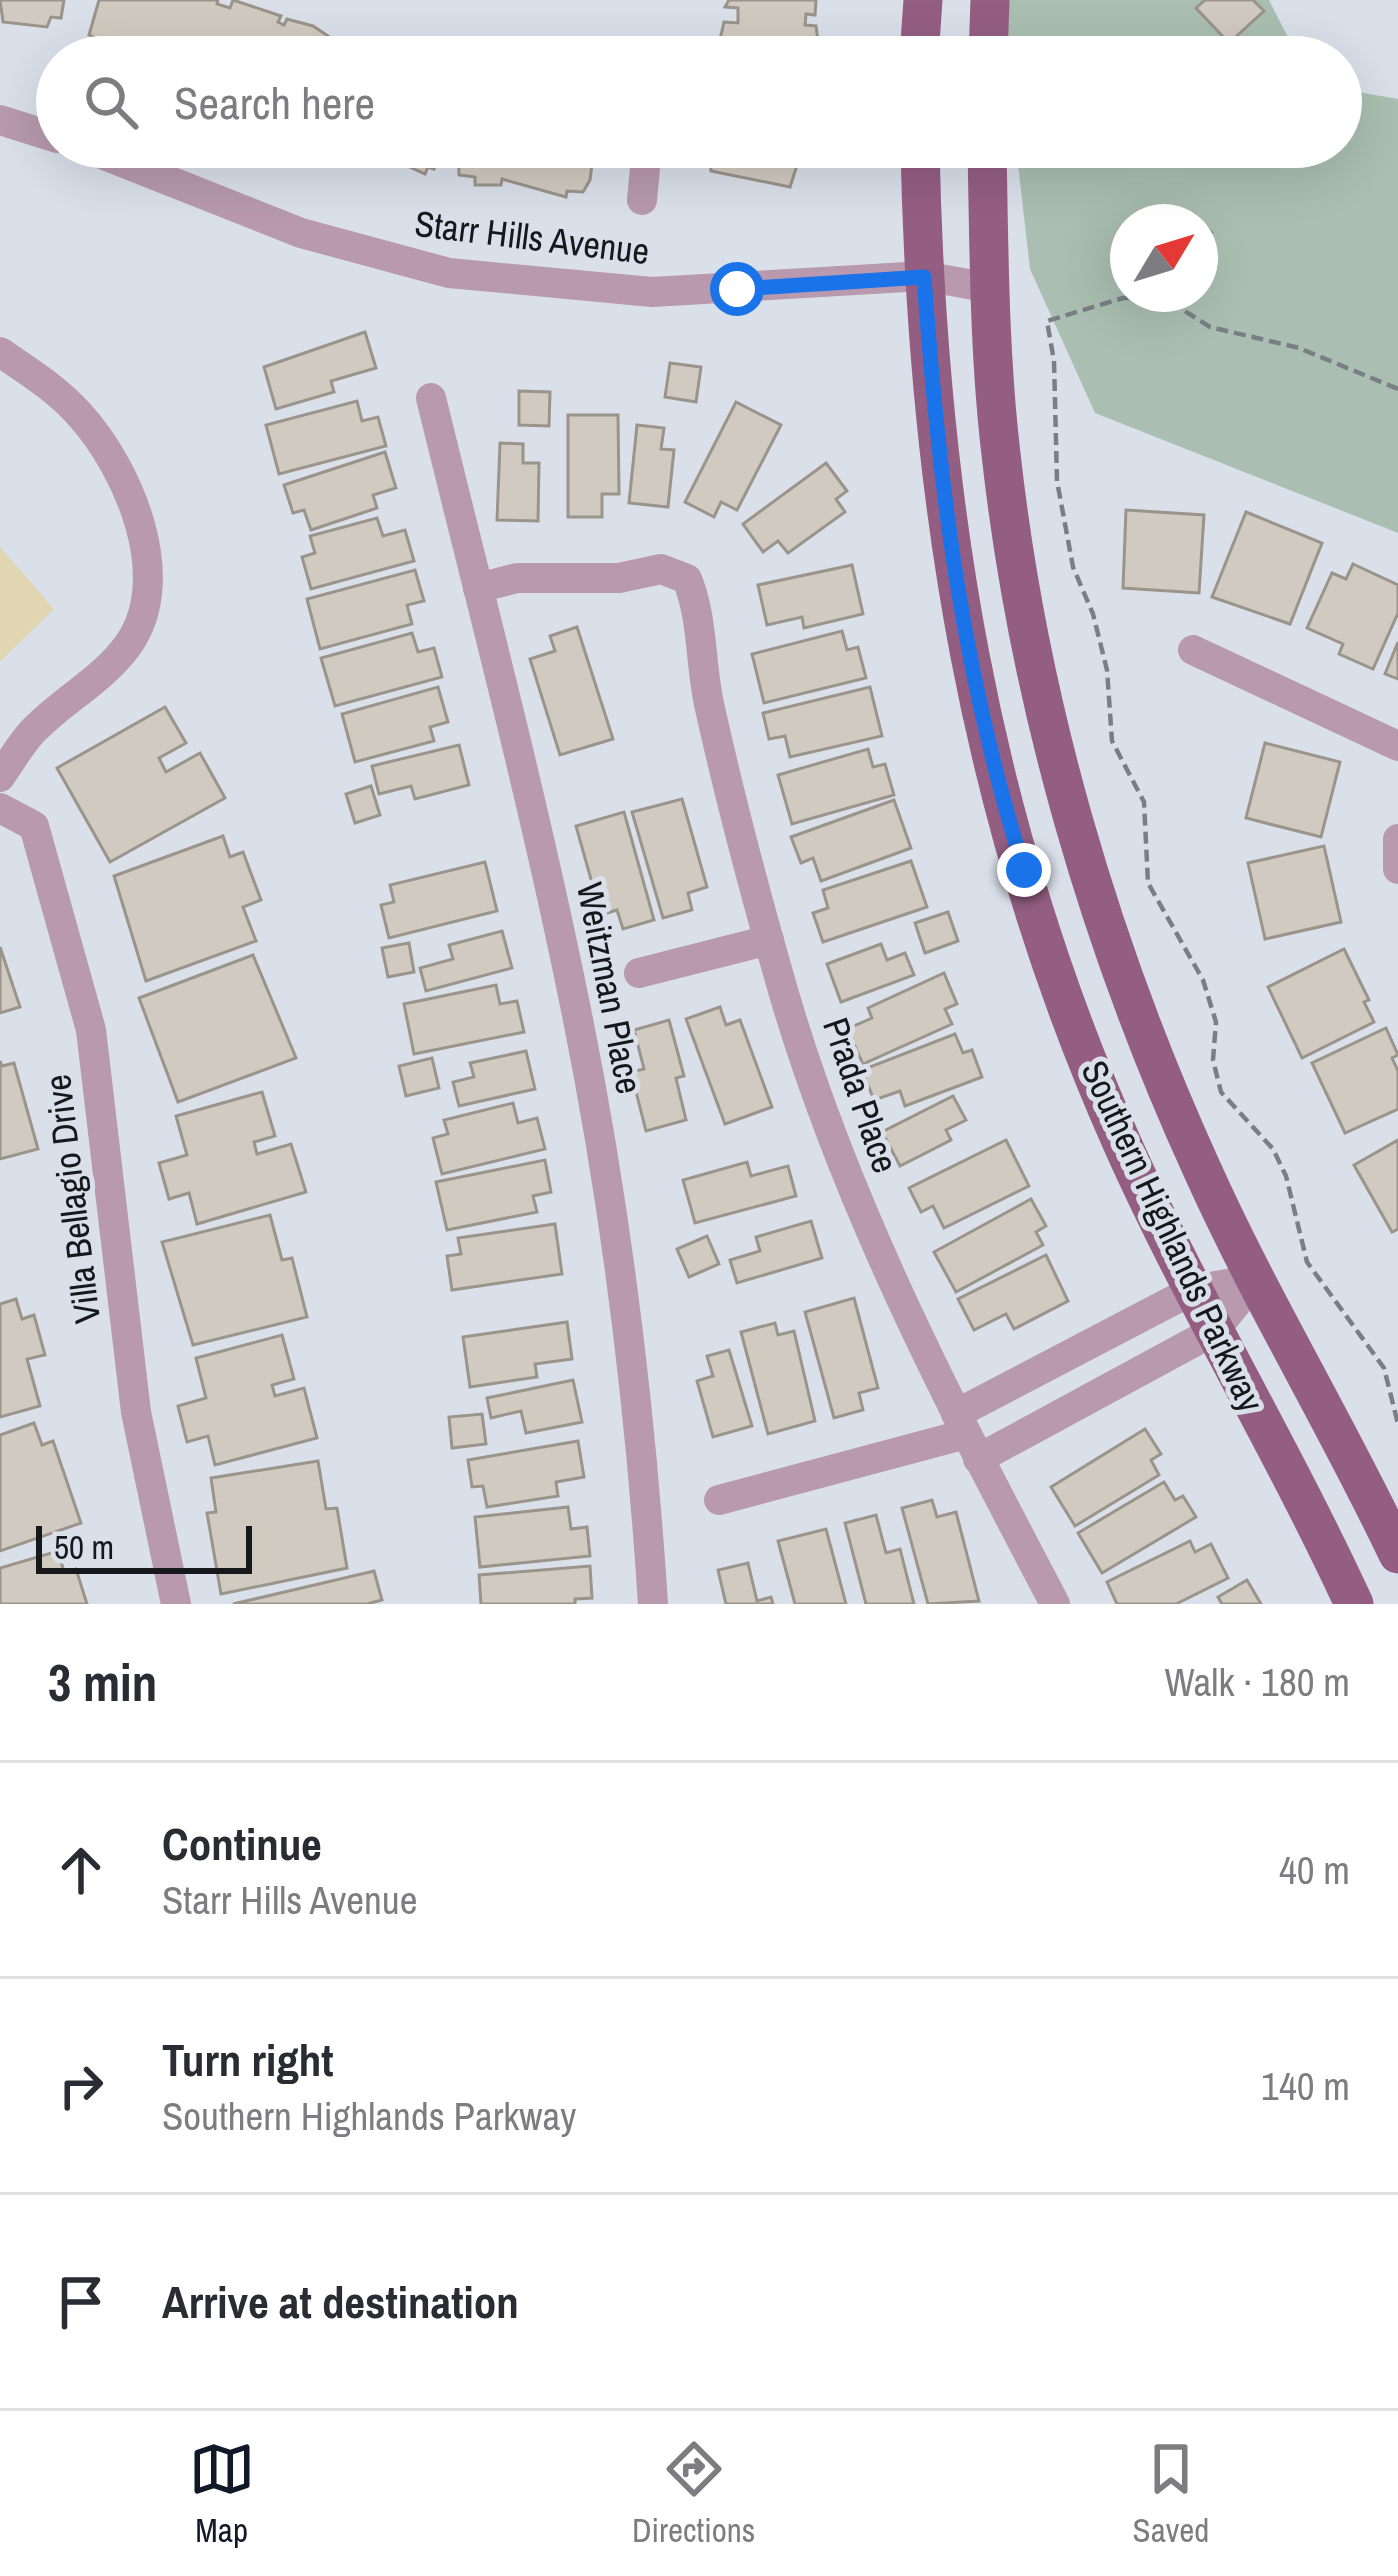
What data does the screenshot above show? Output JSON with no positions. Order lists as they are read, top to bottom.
{
  "streets": {
    "main road": ["Southern Highlands Parkway"],
    "street": [
      "Starr Hills Avenue",
      "Weitzman Place",
      "Prada Place",
      "Villa Bellagio Drive"
    ]
  },
  "crossings": [
    ["Starr Hills Avenue", "Southern Highlands Parkway"],
    ["Weitzman Place", "Prada Place"]
  ],
  "scale_bar": "50 m",
  "north": "top right",
  "page": {
    "search": "Search here",
    "scale": "50 m",
    "heading": ["3 min", "Walk · 180 m"],
    "list": [
      ["Continue", "Starr Hills Avenue", "40 m"],
      ["Turn right", "Southern Highlands Parkway", "140 m"],
      "Arrive at destination"
    ],
    "nav": ["Map", "Directions", "Saved"]
  }
}
